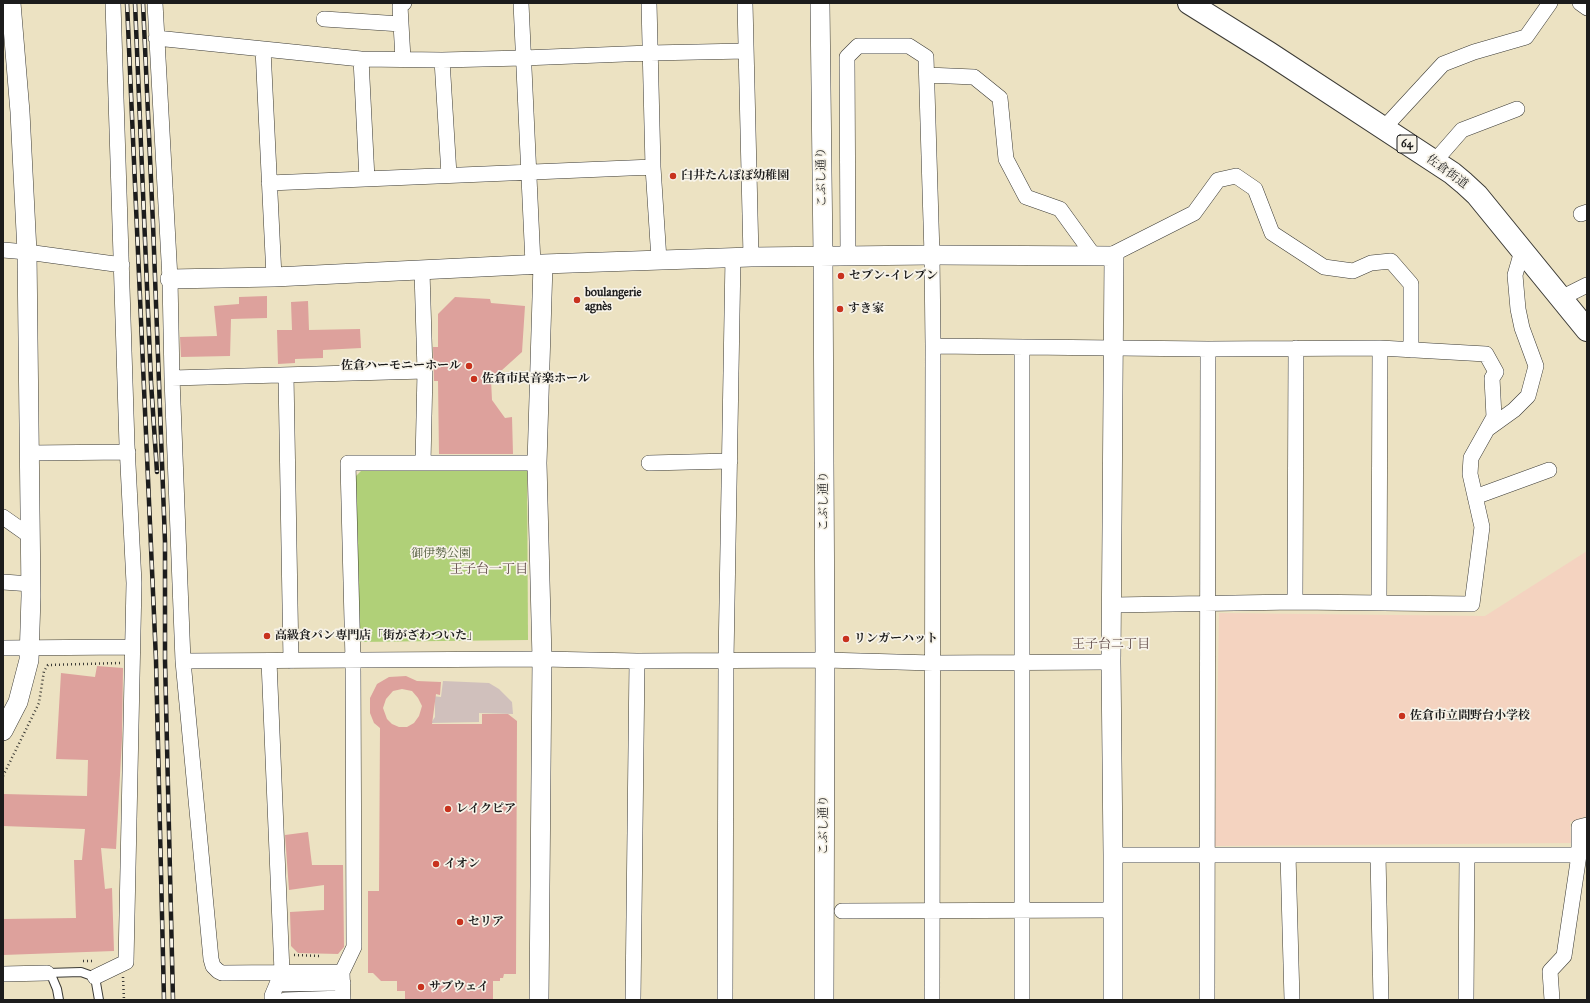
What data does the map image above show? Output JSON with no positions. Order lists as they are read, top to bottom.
{
  "streets": {
    "main road": ["64", "佐倉街道"],
    "street": ["こぶし通り"]
  },
  "districts": ["王子台一丁目", "王子台二丁目"],
  "parks": ["御伊勢公園"],
  "places": [
    "臼井たんぽぽ幼稚園",
    "セブン-イレブン",
    "boulangerie agnès",
    "すき家",
    "佐倉ハーモニーホール",
    "佐倉市民音楽ホール",
    "高級食パン専門店「街がざわついた」",
    "リンガーハット",
    "佐倉市立間野台小学校",
    "レイクピア",
    "イオン",
    "セリア",
    "サブウェイ"
  ]
}
